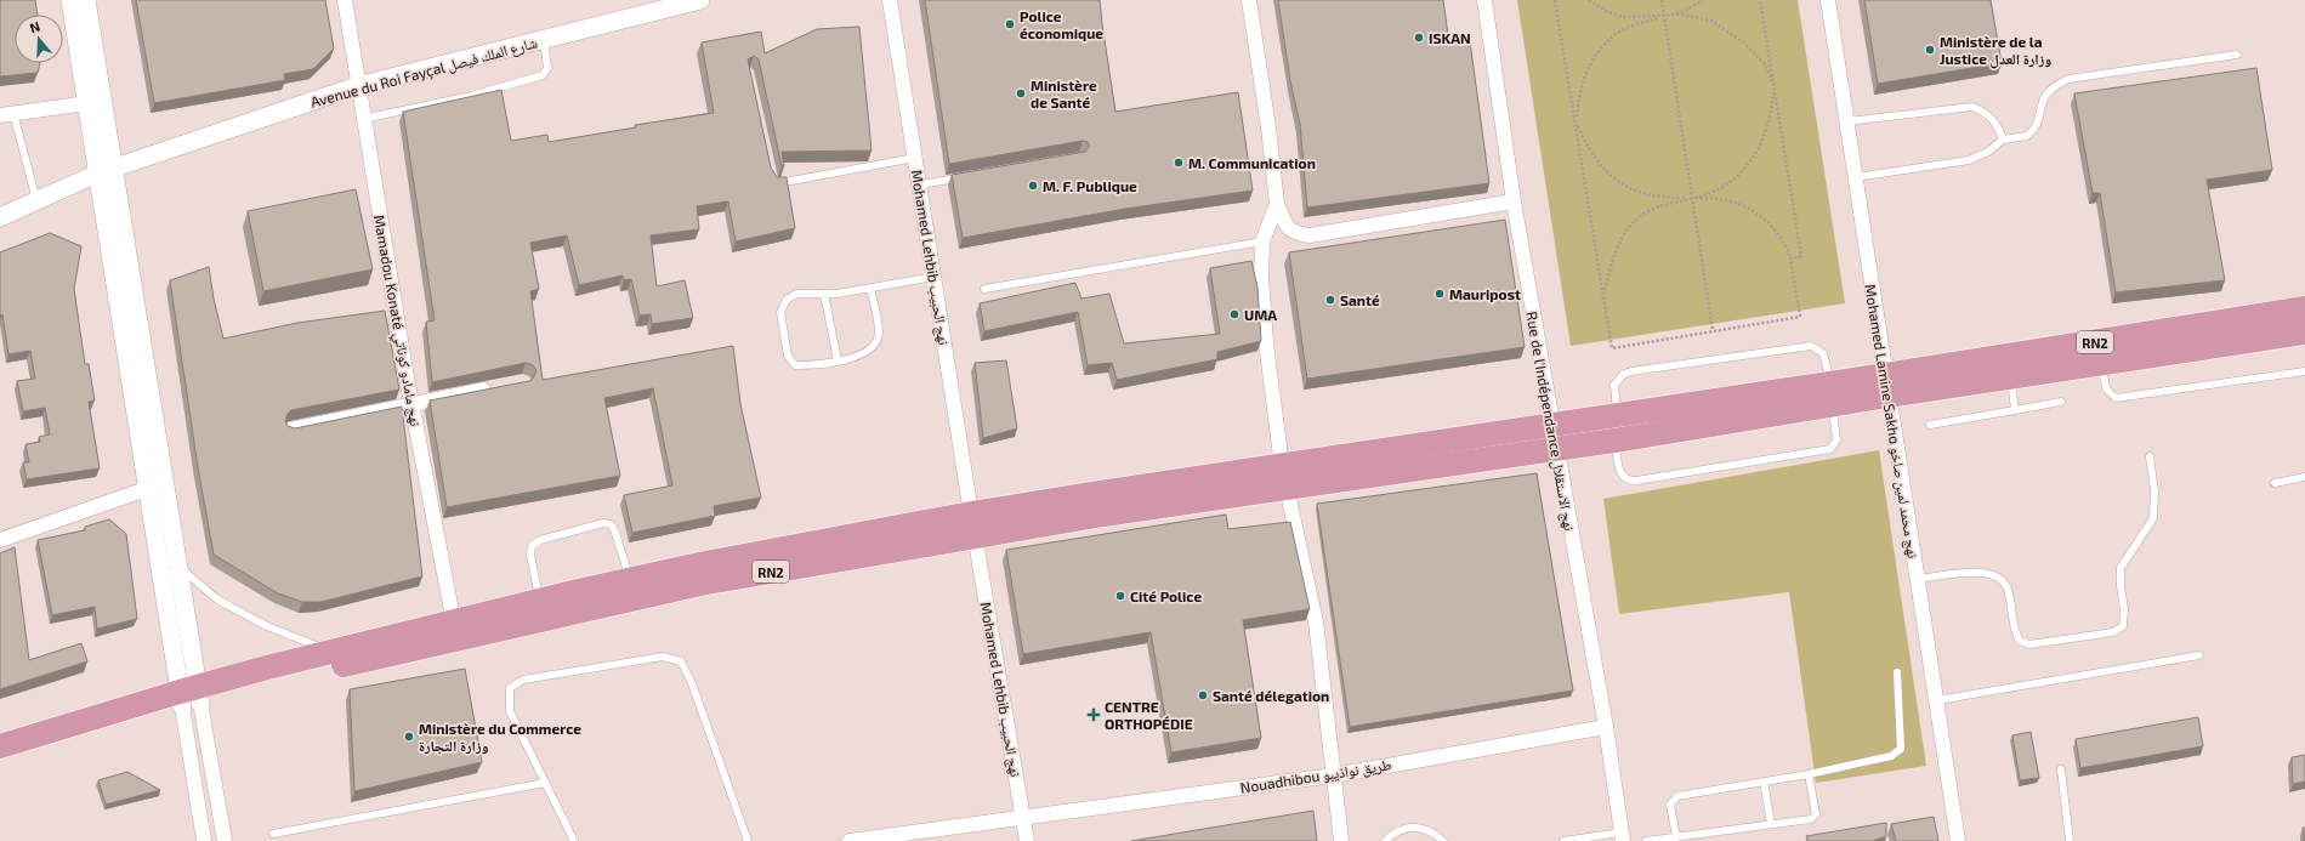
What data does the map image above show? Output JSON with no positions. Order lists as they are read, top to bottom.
{
  "streets": {
    "highway": ["RN2"],
    "street": [
      "Avenue du Roi Fayçal شارع الملك فيصل",
      "Mohamed Lehbib نهج الحبيب",
      "Mamadou Konaté نهج مامادو كوناتي",
      "Rue de l'Indépendance نهج الاستقلال",
      "Mohamed Lamine Sakho نهج محمد لمين صاخو",
      "Nouadhibou طريق نواذيبو"
    ]
  },
  "crossings": [
    ["Avenue du Roi Fayçal شارع الملك فيصل", "Mamadou Konaté نهج مامادو كوناتي"],
    ["Mohamed Lehbib نهج الحبيب", "RN2"],
    ["Mohamed Lehbib نهج الحبيب", "Nouadhibou طريق نواذيبو"],
    ["Mamadou Konaté نهج مامادو كوناتي", "RN2"],
    ["RN2", "Rue de l'Indépendance نهج الاستقلال"],
    ["RN2", "Mohamed Lamine Sakho نهج محمد لمين صاخو"],
    ["Rue de l'Indépendance نهج الاستقلال", "Nouadhibou طريق نواذيبو"]
  ],
  "places": {
    "other": [
      "Police économique",
      "ISKAN",
      "Ministère de la Justice وزارة العدل",
      "Ministère de Santé",
      "M. Communication",
      "M. F. Publique",
      "Mauripost",
      "Santé",
      "UMA",
      "Cité Police",
      "Santé délegation",
      "Ministère du Commerce وزارة التجارة"
    ],
    "health": ["CENTRE ORTHOPÉDIE"]
  },
  "north": "top"
}
